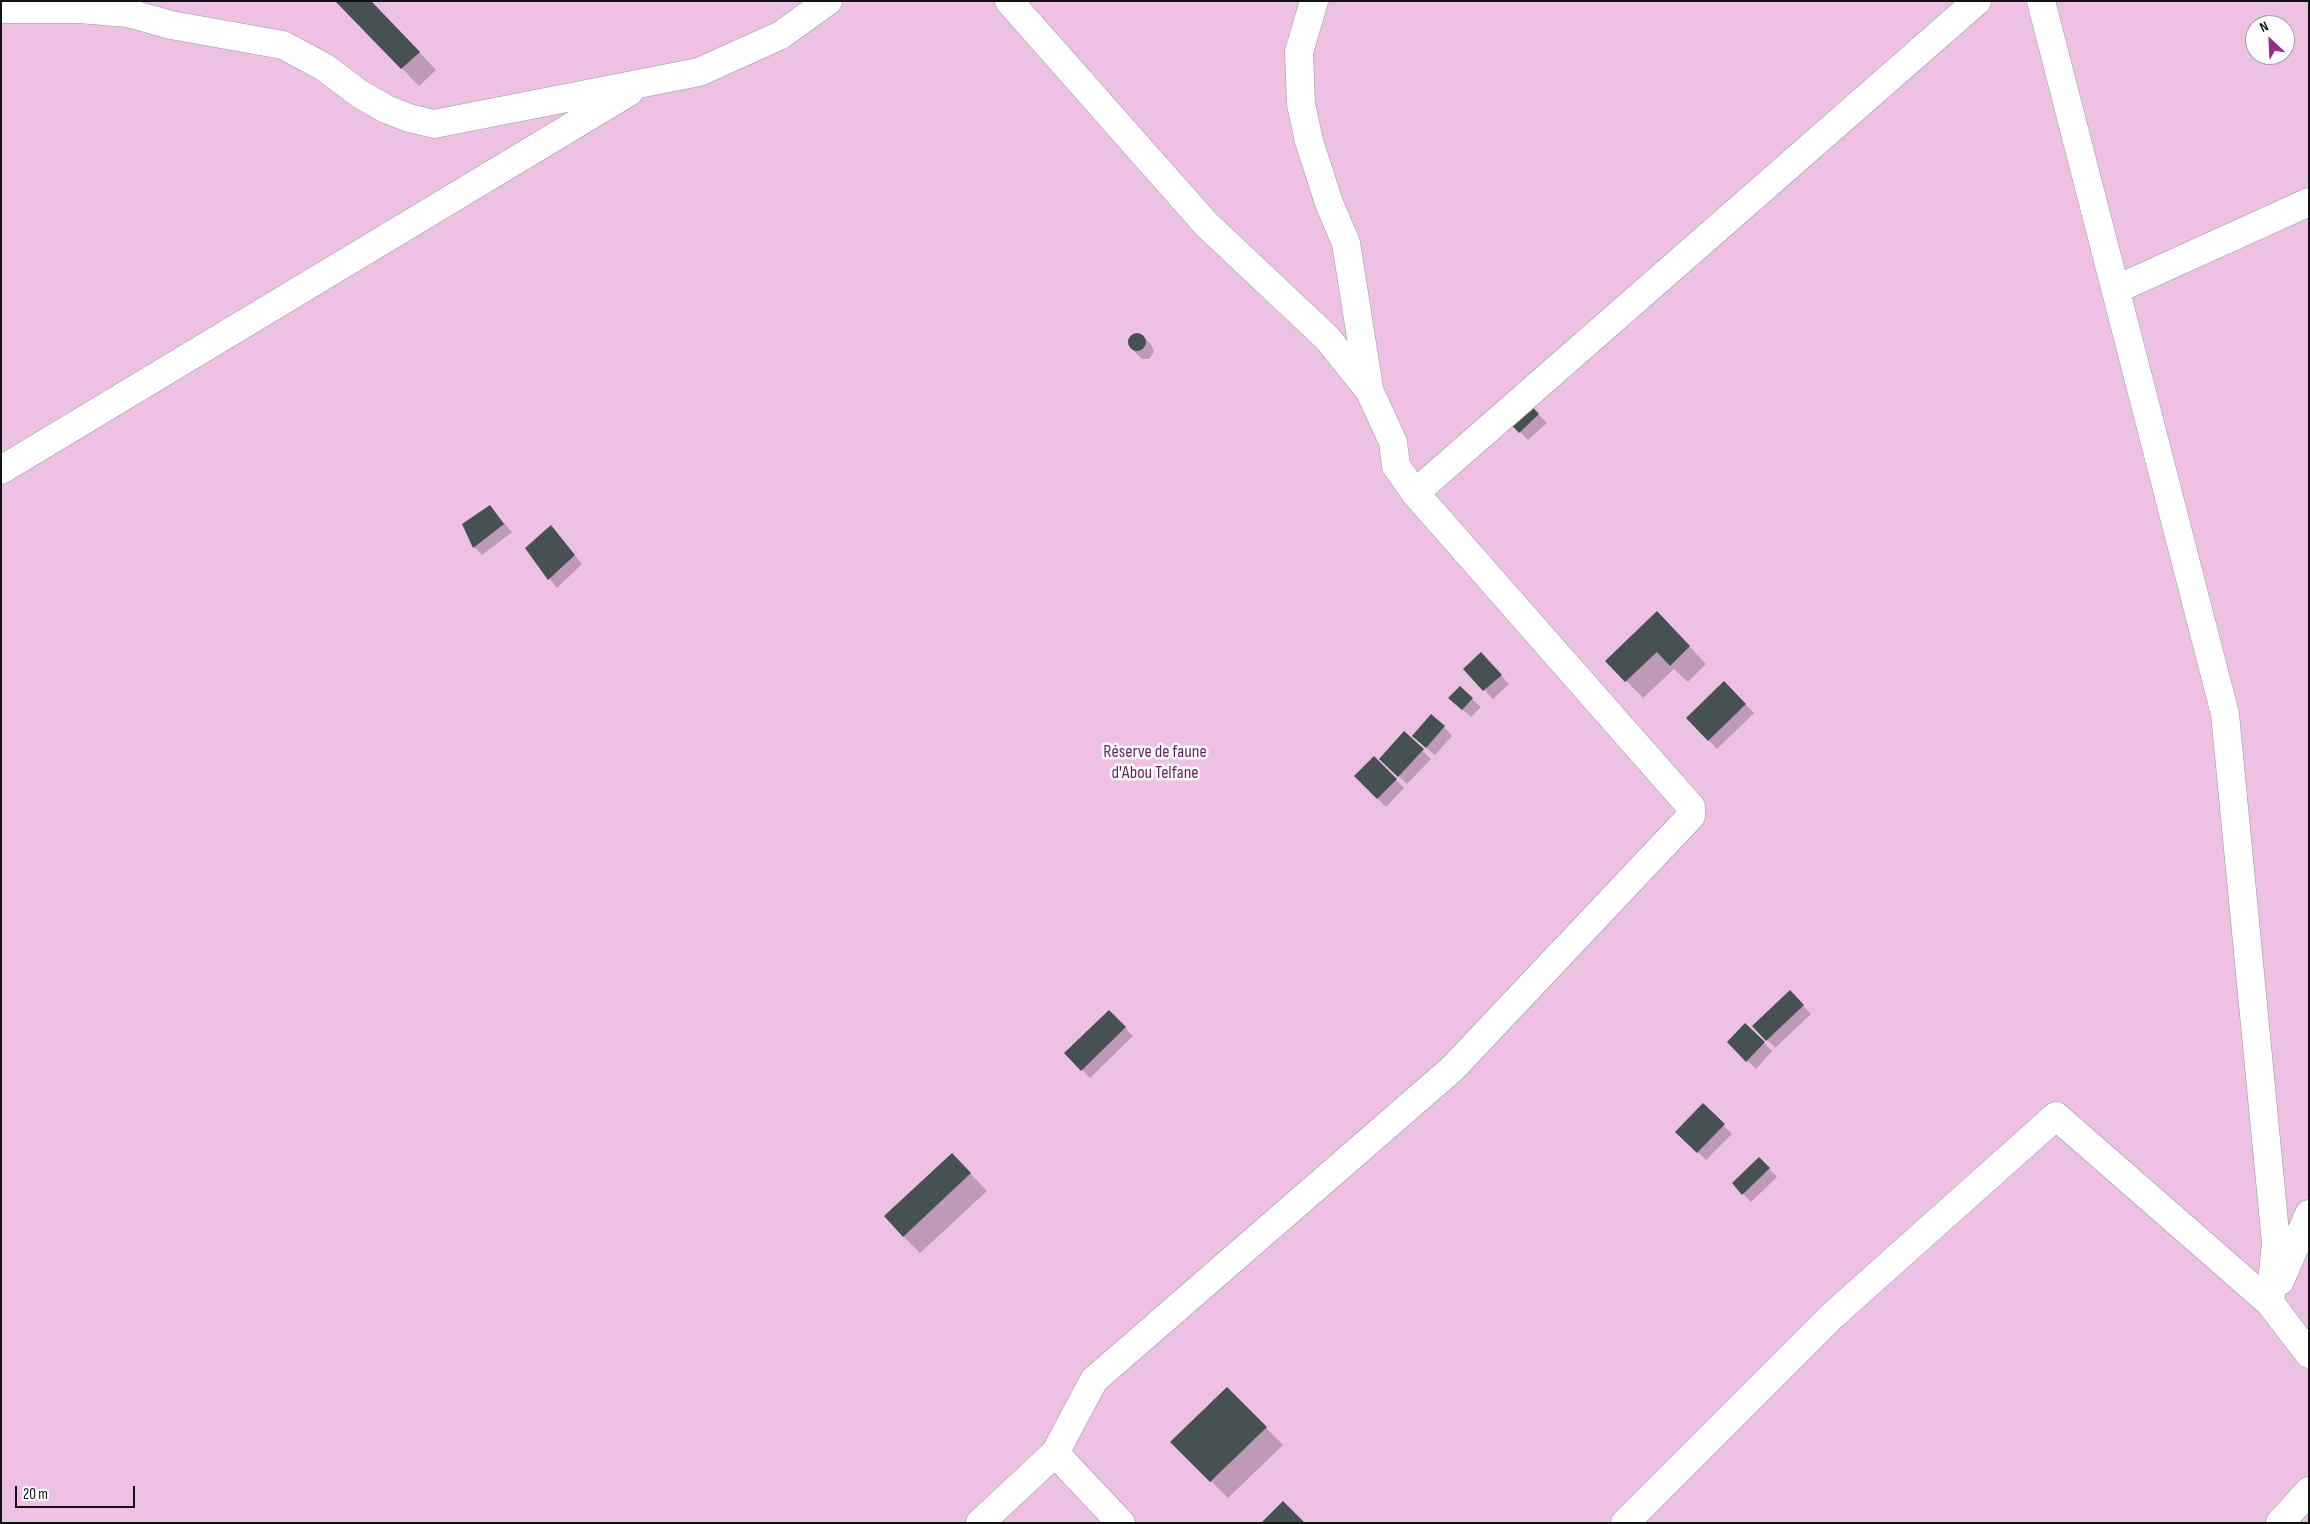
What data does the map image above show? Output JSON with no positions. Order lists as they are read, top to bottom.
{
  "parks": ["Réserve de faune d'Abou Telfane"],
  "scale_bar": "20 m",
  "north": "top left"
}
